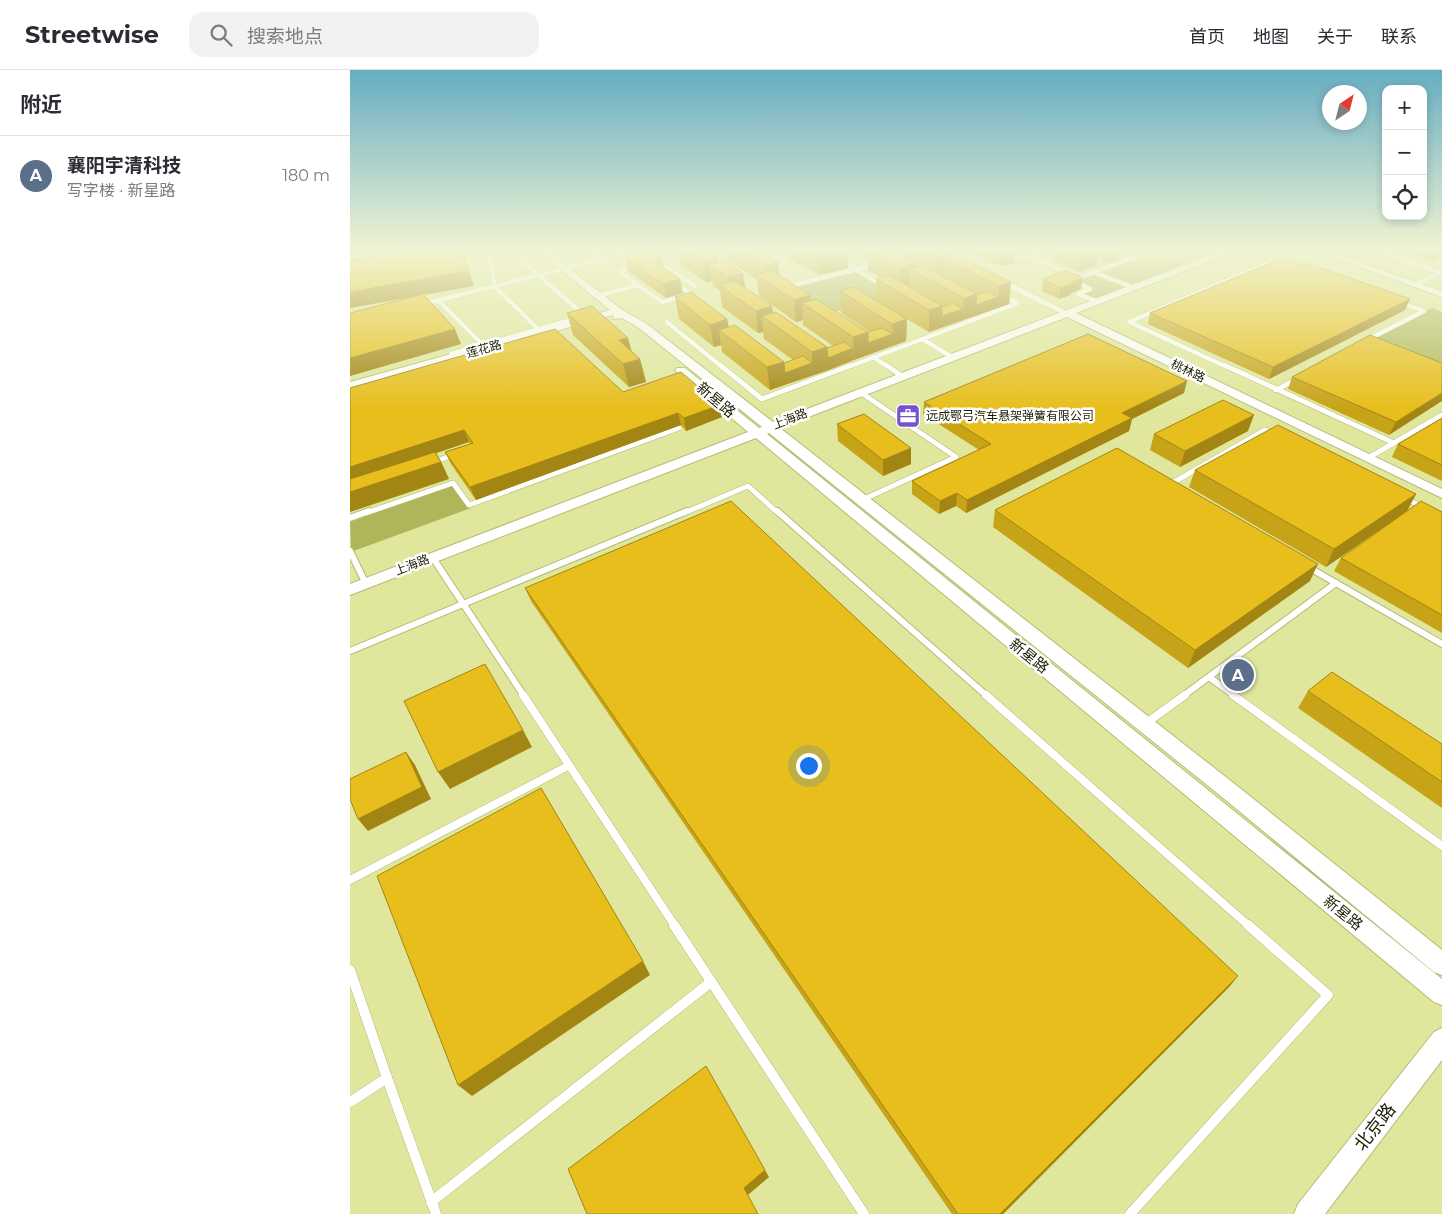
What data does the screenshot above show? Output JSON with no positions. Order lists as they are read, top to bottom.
{
  "streets": {
    "street": [
      "莲花路",
      "桃林路",
      "新星路",
      "上海路",
      "北京路"
    ]
  },
  "crossings": [
    ["莲花路", "新星路"],
    ["桃林路", "上海路"],
    ["新星路", "上海路"]
  ],
  "places": {
    "office": ["远成鄂弓汽车悬架弹簧有限公司"]
  },
  "north": "top right",
  "page": {
    "header": "Streetwise",
    "search": "搜索地点",
    "nav": [
      "首页",
      "地图",
      "关于",
      "联系"
    ],
    "heading": "附近",
    "map_buttons": ["+", "−"],
    "list": [
      {
        "mark": "A",
        "name": "襄阳宇清科技",
        "note": "写字楼 · 新星路",
        "value": "180 m"
      }
    ],
    "pins": "A"
  }
}
